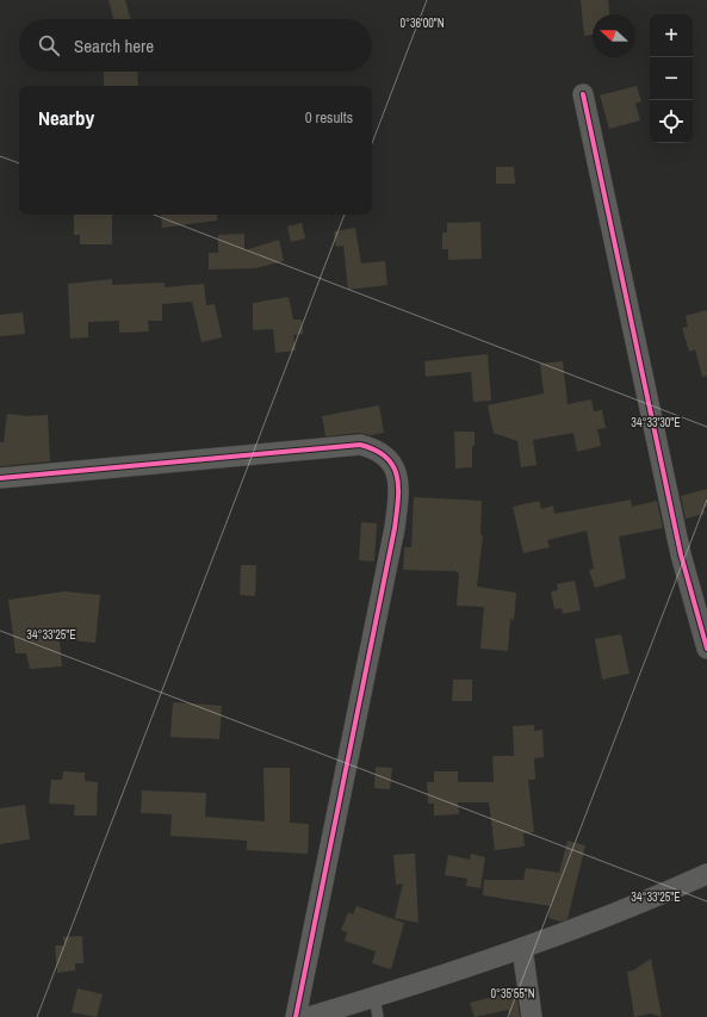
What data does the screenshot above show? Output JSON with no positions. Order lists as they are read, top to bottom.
{
  "north": "left",
  "page": {
    "map_buttons": ["+", "−"],
    "search": "Search here",
    "heading": ["Nearby", "0 results"]
  },
  "coordinates": [
    "0°36'00\"N",
    "34°33'30\"E",
    "34°33'25\"E",
    "0°35'55\"N"
  ]
}
